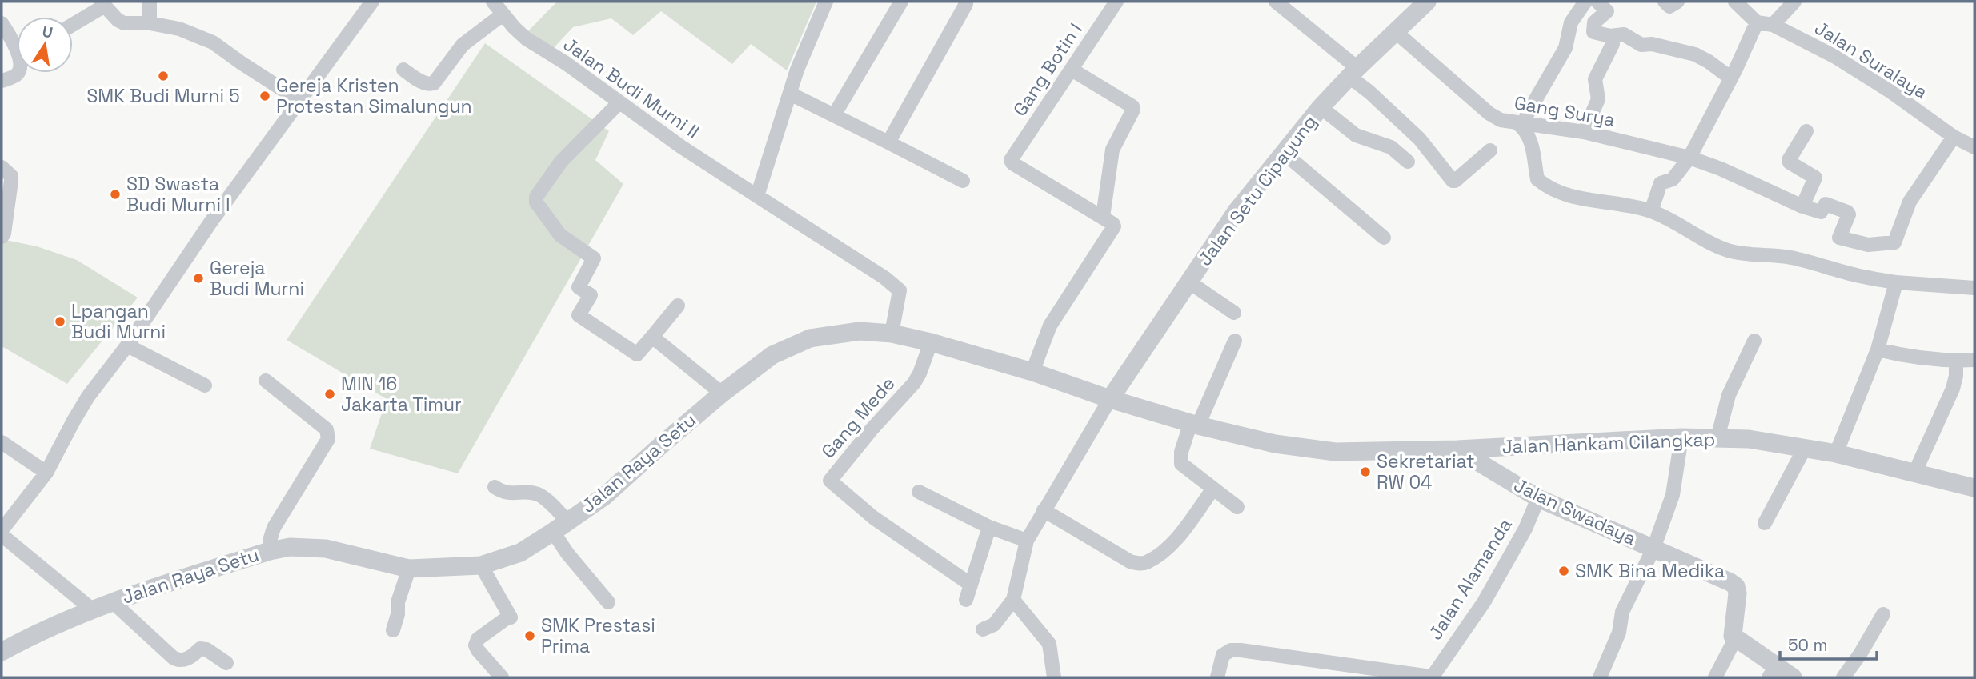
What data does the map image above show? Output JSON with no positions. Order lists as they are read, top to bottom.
{
  "streets": {
    "street": [
      "Jalan Suralaya",
      "Gang Botin I",
      "Jalan Budi Murni II",
      "Gang Surya",
      "Jalan Setu Cipayung",
      "Gang Mede",
      "Jalan Hankam Cilangkap",
      "Jalan Raya Setu",
      "Jalan Swadaya",
      "Jalan Alamanda"
    ]
  },
  "crossings": [
    ["Jalan Budi Murni II", "Jalan Raya Setu"],
    ["Gang Surya", "Jalan Setu Cipayung"],
    ["Jalan Setu Cipayung", "Jalan Hankam Cilangkap"],
    ["Jalan Setu Cipayung", "Jalan Raya Setu"],
    ["Gang Mede", "Jalan Raya Setu"],
    ["Jalan Hankam Cilangkap", "Jalan Raya Setu"],
    ["Jalan Hankam Cilangkap", "Jalan Swadaya"],
    ["Jalan Swadaya", "Jalan Alamanda"]
  ],
  "places": [
    "SMK Budi Murni 5",
    "Gereja Kristen Protestan Simalungun",
    "SD Swasta Budi Murni I",
    "Gereja Budi Murni",
    "Lpangan Budi Murni",
    "MIN 16 Jakarta Timur",
    "Sekretariat RW 04",
    "SMK Bina Medika",
    "SMK Prestasi Prima"
  ],
  "scale_bar": "50 m",
  "north": "top"
}
